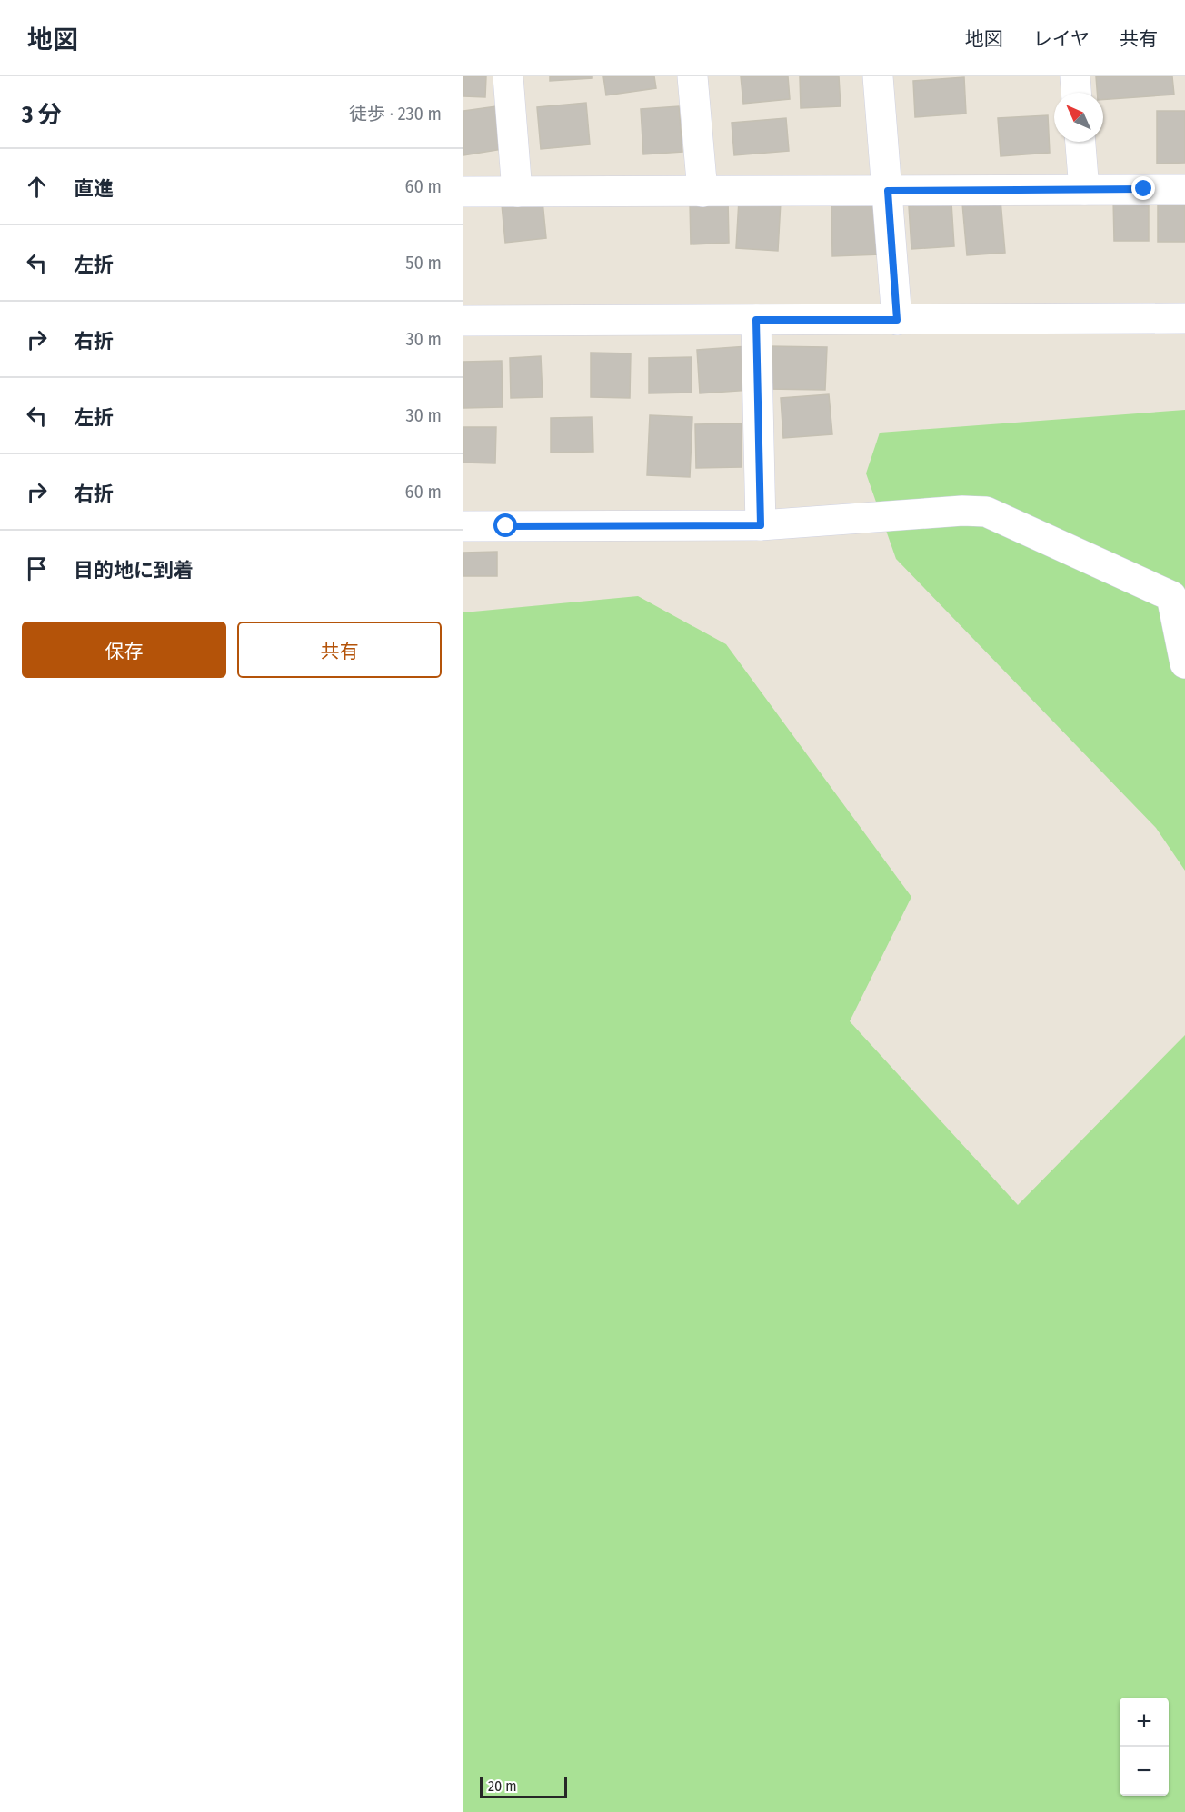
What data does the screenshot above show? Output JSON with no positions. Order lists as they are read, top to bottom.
{
  "scale_bar": "20 m",
  "north": "top left",
  "page": {
    "header": "地図",
    "nav": ["地図", "レイヤ", "共有"],
    "heading": ["3 分", "徒歩 · 230 m"],
    "list": [
      ["直進", "60 m"],
      ["左折", "50 m"],
      ["右折", "30 m"],
      ["左折", "30 m"],
      ["右折", "60 m"],
      "目的地に到着"
    ],
    "buttons": ["保存", "共有"],
    "map_buttons": ["+", "−"],
    "scale": "20 m"
  }
}
